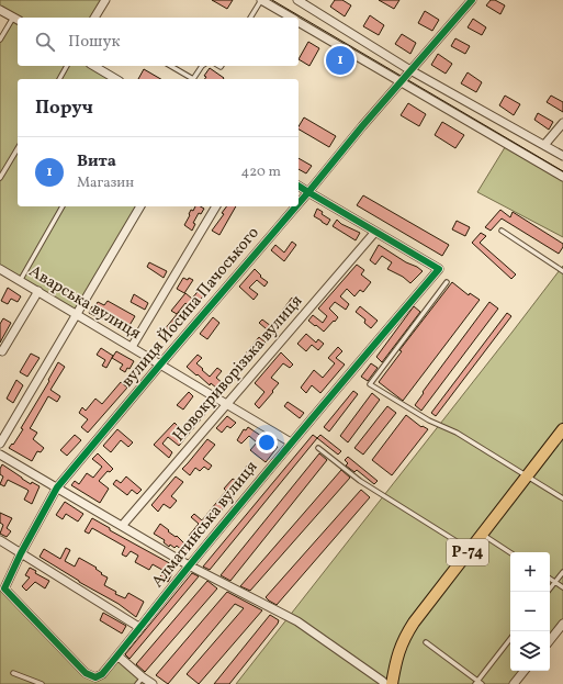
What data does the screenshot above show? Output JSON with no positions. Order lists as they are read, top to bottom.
{
  "streets": {
    "main road": ["Р-74"],
    "street": [
      "Аварська вулиця",
      "вулиця Йосипа Пачоського",
      "Новокриворізька вулиця",
      "Алматинська вулиця"
    ]
  },
  "crossings": [
    ["Аварська вулиця", "вулиця Йосипа Пачоського"],
    ["Аварська вулиця", "Новокриворізька вулиця"],
    ["Аварська вулиця", "Алматинська вулиця"],
    ["вулиця Йосипа Пачоського", "Алматинська вулиця"],
    ["Новокриворізька вулиця", "Алматинська вулиця"]
  ],
  "page": {
    "search": "Пошук",
    "pins": "1",
    "heading": "Поруч",
    "list": [
      {
        "mark": "1",
        "name": "Вита",
        "note": "Магазин",
        "value": "420 m"
      }
    ],
    "map_buttons": ["+", "−"]
  }
}
